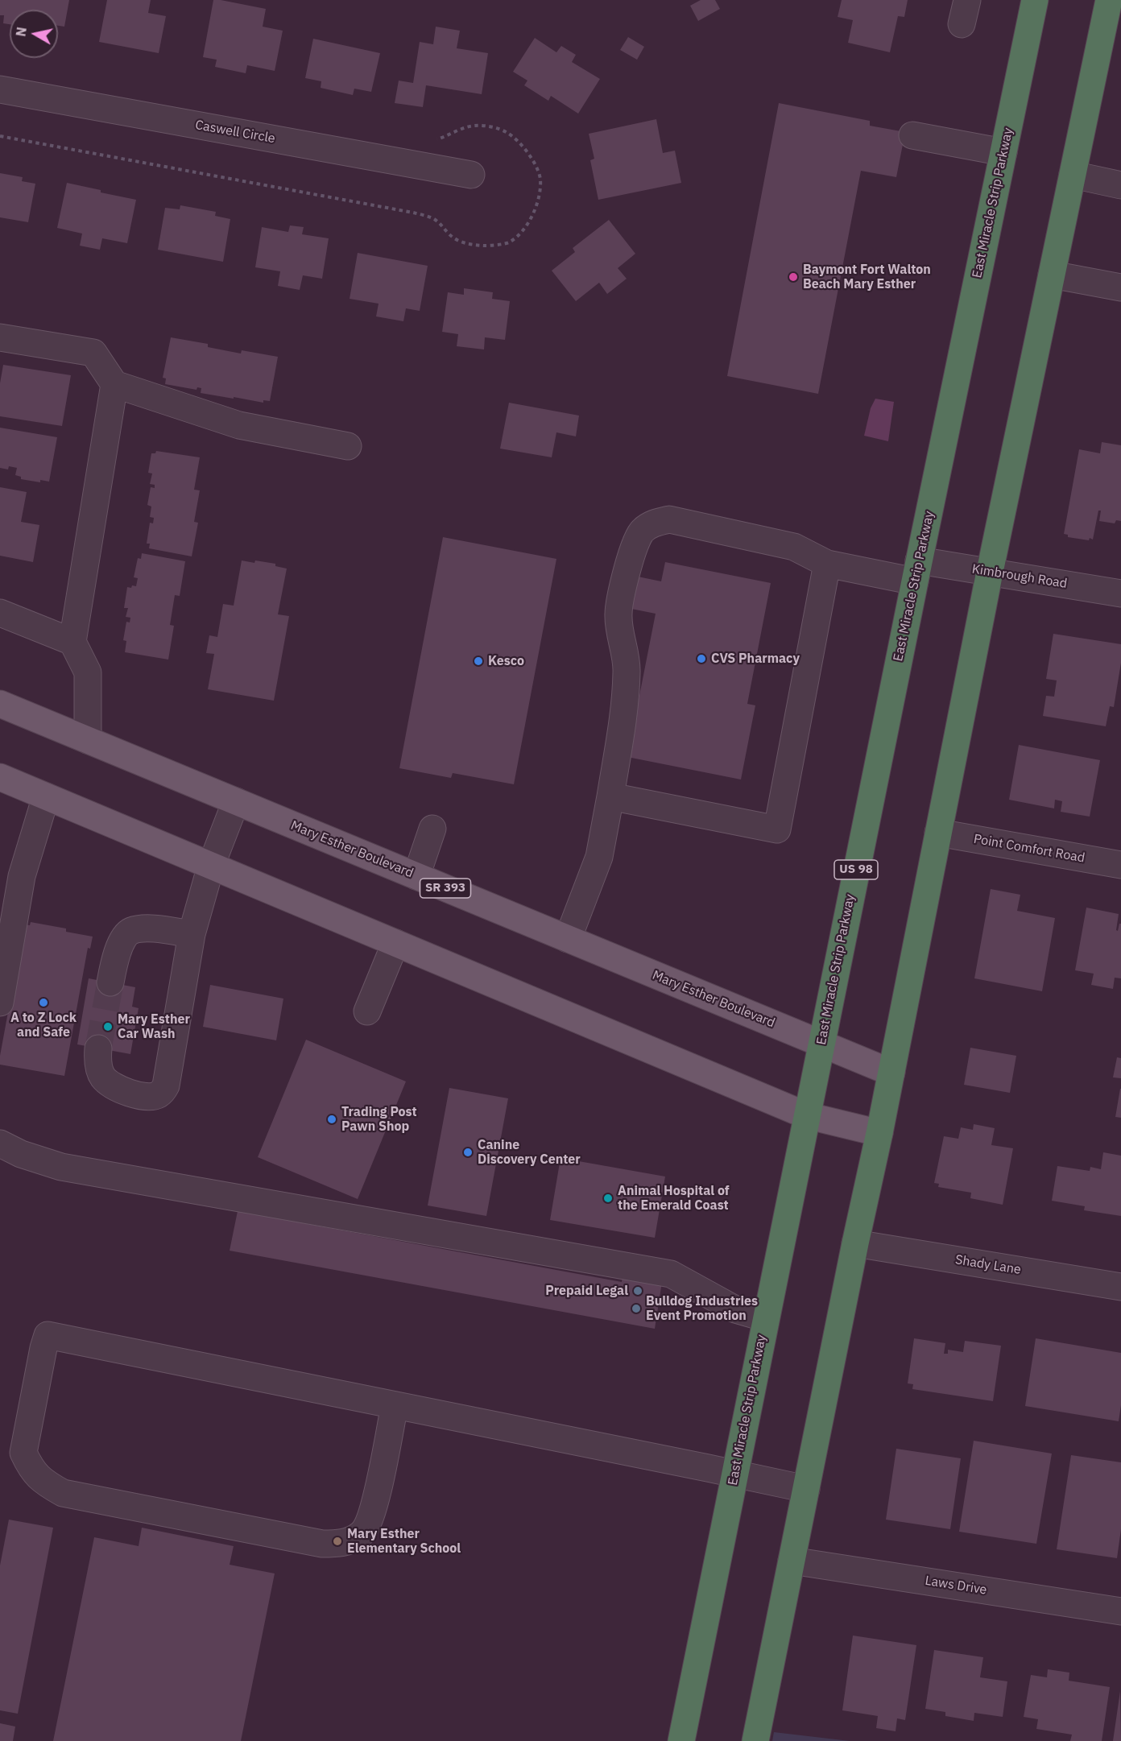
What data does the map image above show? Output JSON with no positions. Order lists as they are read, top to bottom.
{
  "streets": {
    "highway": ["East Miracle Strip Parkway", "US 98"],
    "main road": ["Mary Esther Boulevard", "SR 393"],
    "street": [
      "Caswell Circle",
      "Kimbrough Road",
      "Point Comfort Road",
      "Shady Lane",
      "Laws Drive"
    ]
  },
  "crossings": [
    ["East Miracle Strip Parkway", "Kimbrough Road"],
    ["East Miracle Strip Parkway", "Mary Esther Boulevard"],
    ["Kimbrough Road", "Mary Esther Boulevard"]
  ],
  "places": [
    "Baymont Fort Walton Beach Mary Esther",
    "CVS Pharmacy",
    "Kesco",
    "A to Z Lock and Safe",
    "Mary Esther Car Wash",
    "Trading Post Pawn Shop",
    "Canine Discovery Center",
    "Animal Hospital of the Emerald Coast",
    "Prepaid Legal",
    "Bulldog Industries Event Promotion",
    "Mary Esther Elementary School"
  ],
  "north": "left"
}
